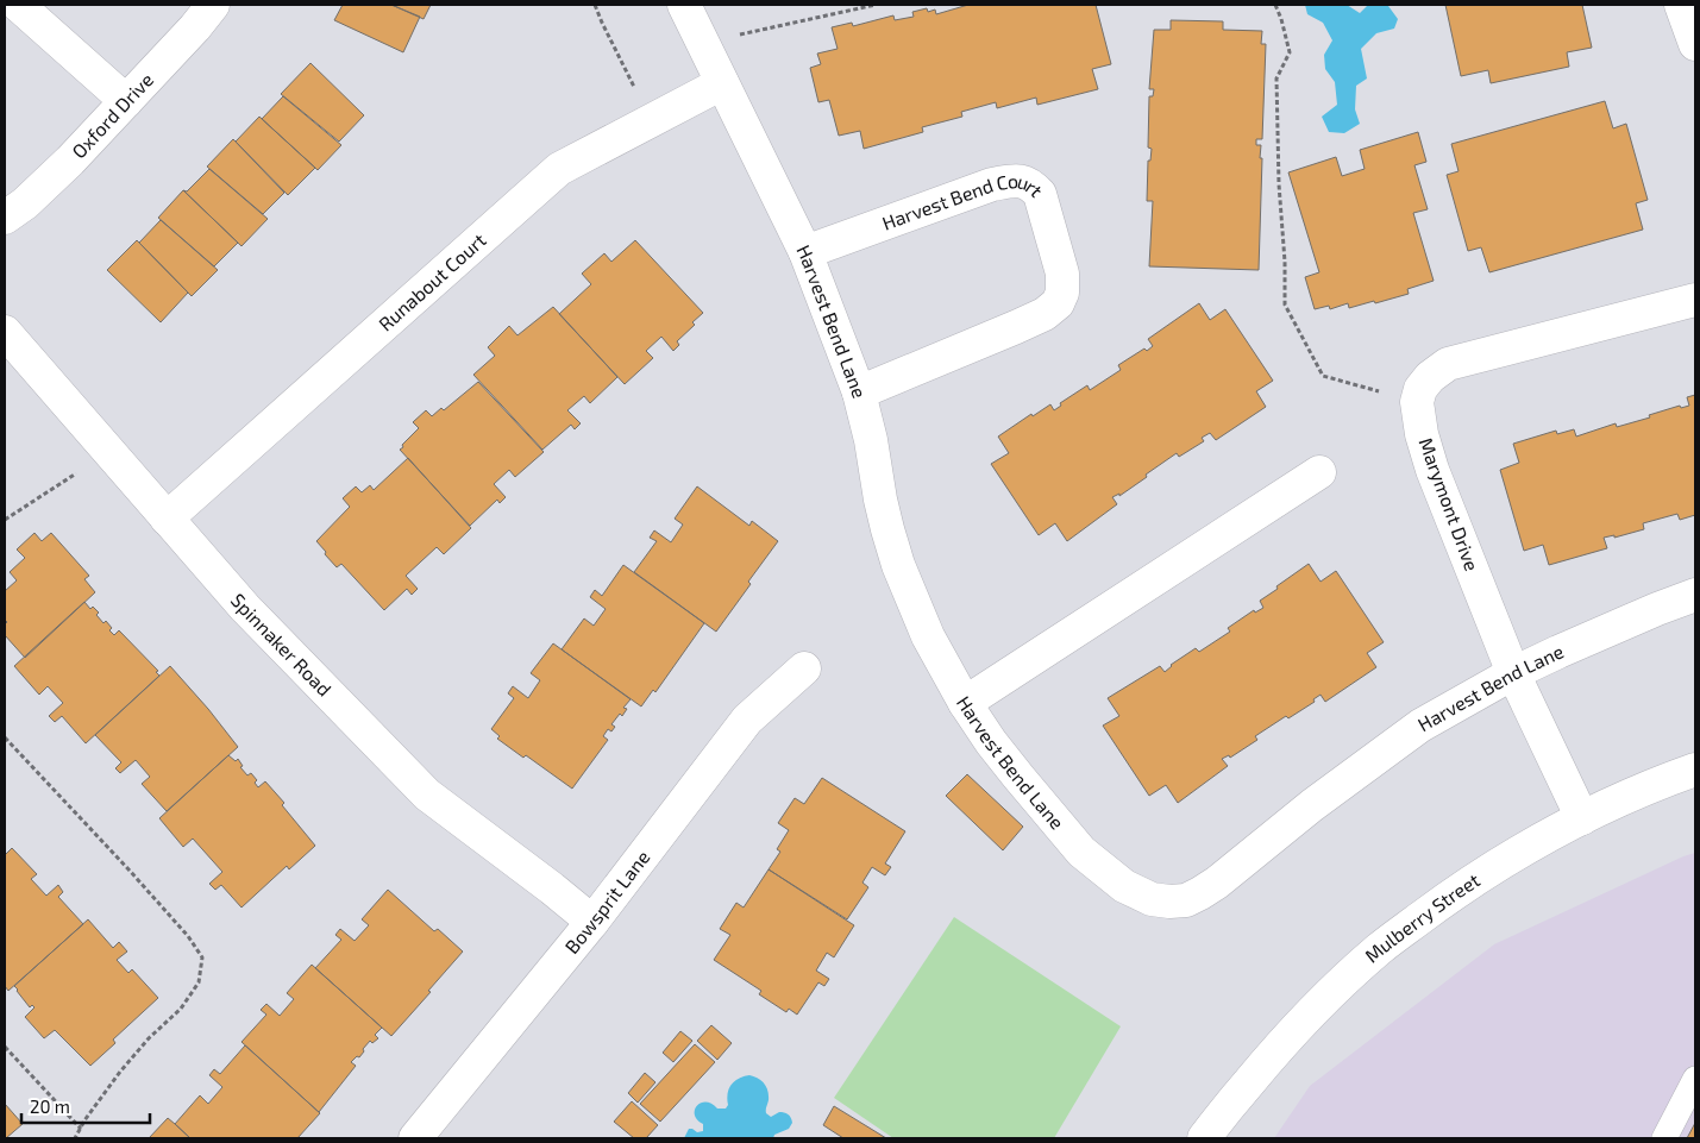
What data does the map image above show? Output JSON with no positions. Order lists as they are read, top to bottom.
{
  "streets": {
    "street": [
      "Oxford Drive",
      "Harvest Bend Court",
      "Runabout Court",
      "Harvest Bend Lane",
      "Marymont Drive",
      "Spinnaker Road",
      "Bowsprit Lane",
      "Mulberry Street"
    ]
  },
  "crossings": [
    ["Harvest Bend Court", "Harvest Bend Lane"],
    ["Runabout Court", "Harvest Bend Lane"],
    ["Runabout Court", "Spinnaker Road"],
    ["Harvest Bend Lane", "Marymont Drive"],
    ["Marymont Drive", "Mulberry Street"],
    ["Spinnaker Road", "Bowsprit Lane"]
  ],
  "scale_bar": "20 m"
}
